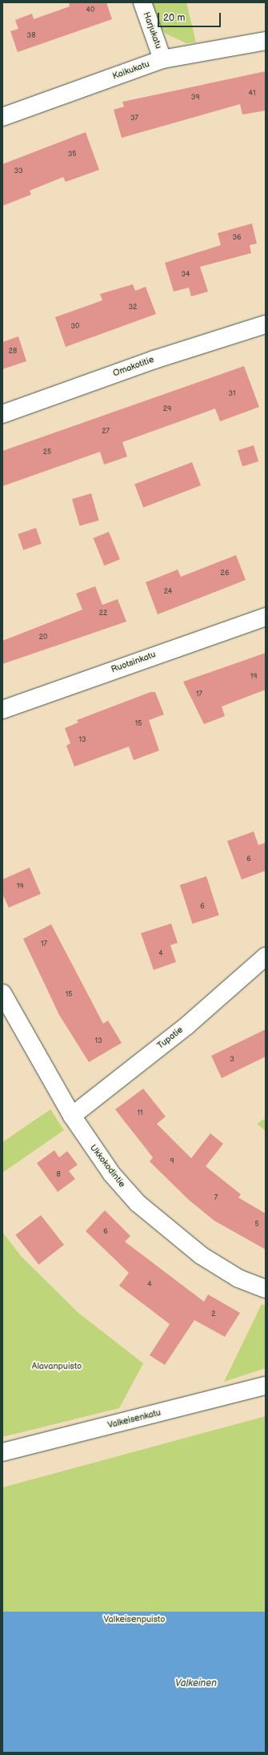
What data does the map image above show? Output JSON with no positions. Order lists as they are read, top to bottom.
{
  "streets": {
    "street": [
      "Harjukatu",
      "Kaikukatu",
      "Omakotitie",
      "Ruotsinkatu",
      "Tupatie",
      "Ukkokodintie",
      "Valkeisenkatu"
    ]
  },
  "crossings": [
    ["Harjukatu", "Kaikukatu"],
    ["Tupatie", "Ukkokodintie"]
  ],
  "water": ["Valkeinen"],
  "parks": ["Alavanpuisto", "Valkeisenpuisto"],
  "house_numbers": [
    "40",
    "38",
    "41",
    "39",
    "37",
    "35",
    "33",
    "36",
    "34",
    "32",
    "30",
    "28",
    "31",
    "29",
    "27",
    "25",
    "26",
    "24",
    "22",
    "20",
    "19",
    "17",
    "15",
    "13",
    "6",
    "19",
    "6",
    "17",
    "4",
    "15",
    "13",
    "3",
    "11",
    "9",
    "8",
    "7",
    "5",
    "6",
    "4",
    "2"
  ],
  "scale_bar": "20 m"
}
